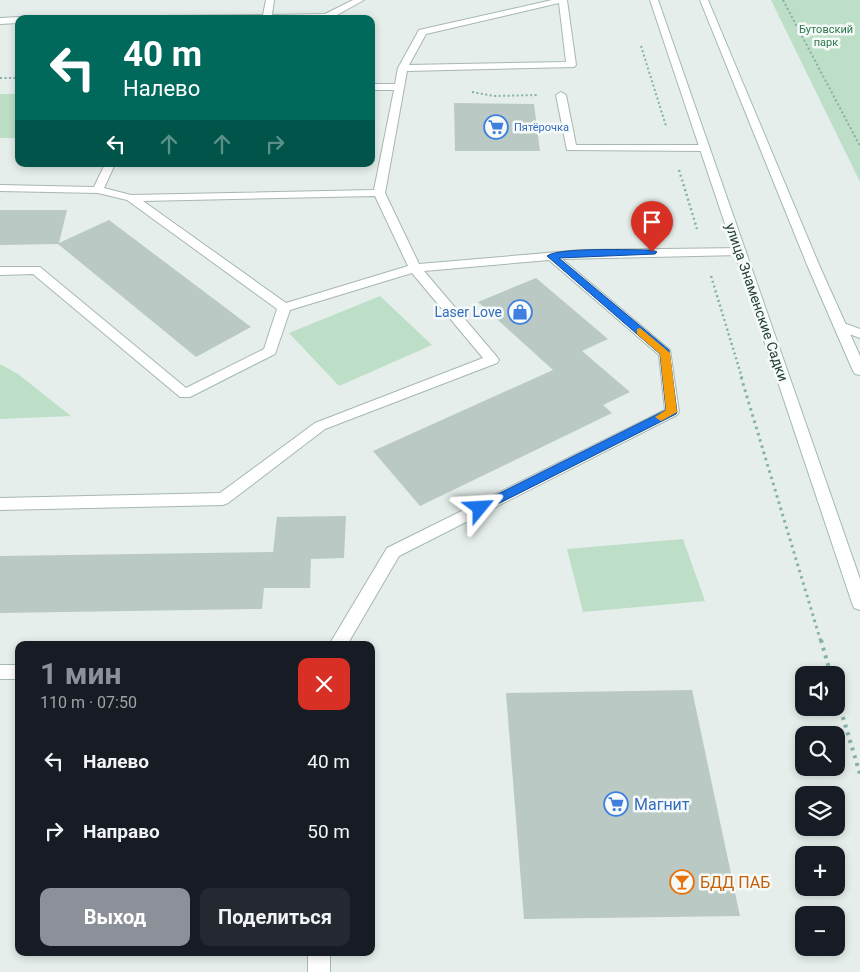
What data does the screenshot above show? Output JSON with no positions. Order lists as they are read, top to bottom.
{
  "streets": {
    "street": ["улица Знаменские Садки"]
  },
  "parks": ["Бутовский парк"],
  "places": {
    "supermarket": ["Пятёрочка", "Магнит"],
    "shop": ["Laser Love"],
    "bar": ["БДД ПАБ"]
  },
  "page": {
    "turn": ["40 m", "Налево"],
    "heading": ["1 мин", "110 m · 07:50"],
    "map_buttons": ["+", "−"],
    "list": [
      {
        "name": "Налево",
        "value": "40 m"
      },
      {
        "name": "Направо",
        "value": "50 m"
      }
    ],
    "buttons": ["Выход", "Поделиться"]
  }
}
